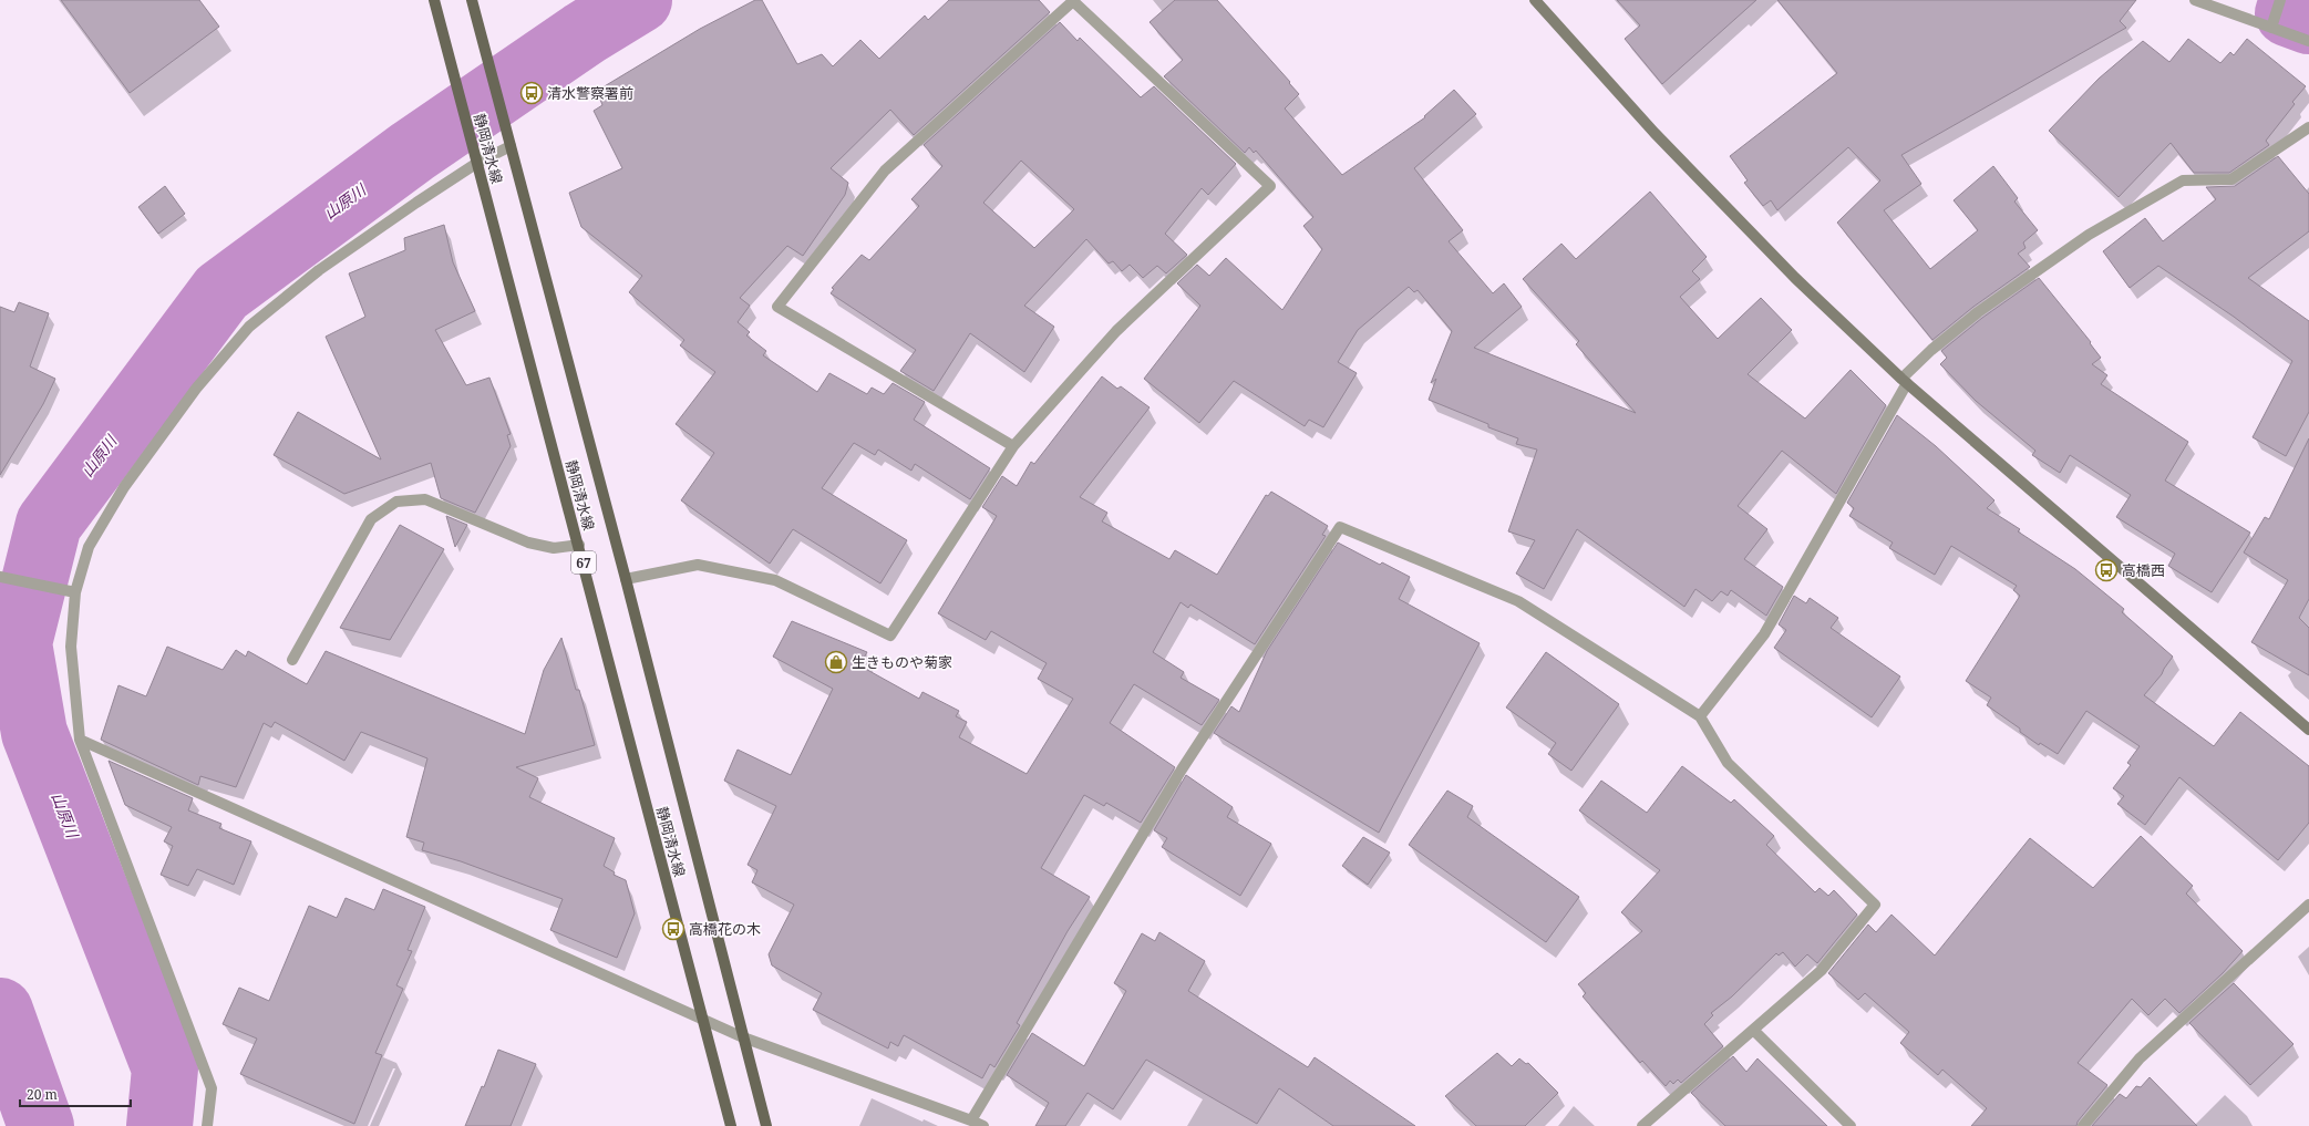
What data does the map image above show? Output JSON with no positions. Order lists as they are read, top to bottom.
{
  "streets": {
    "main road": ["静岡清水線", "67"]
  },
  "water": ["山原川"],
  "places": {
    "bus stop": ["清水警察署前", "高橋西", "高橋花の木"],
    "shop": ["生きものや菊家"]
  },
  "scale_bar": "20 m"
}
